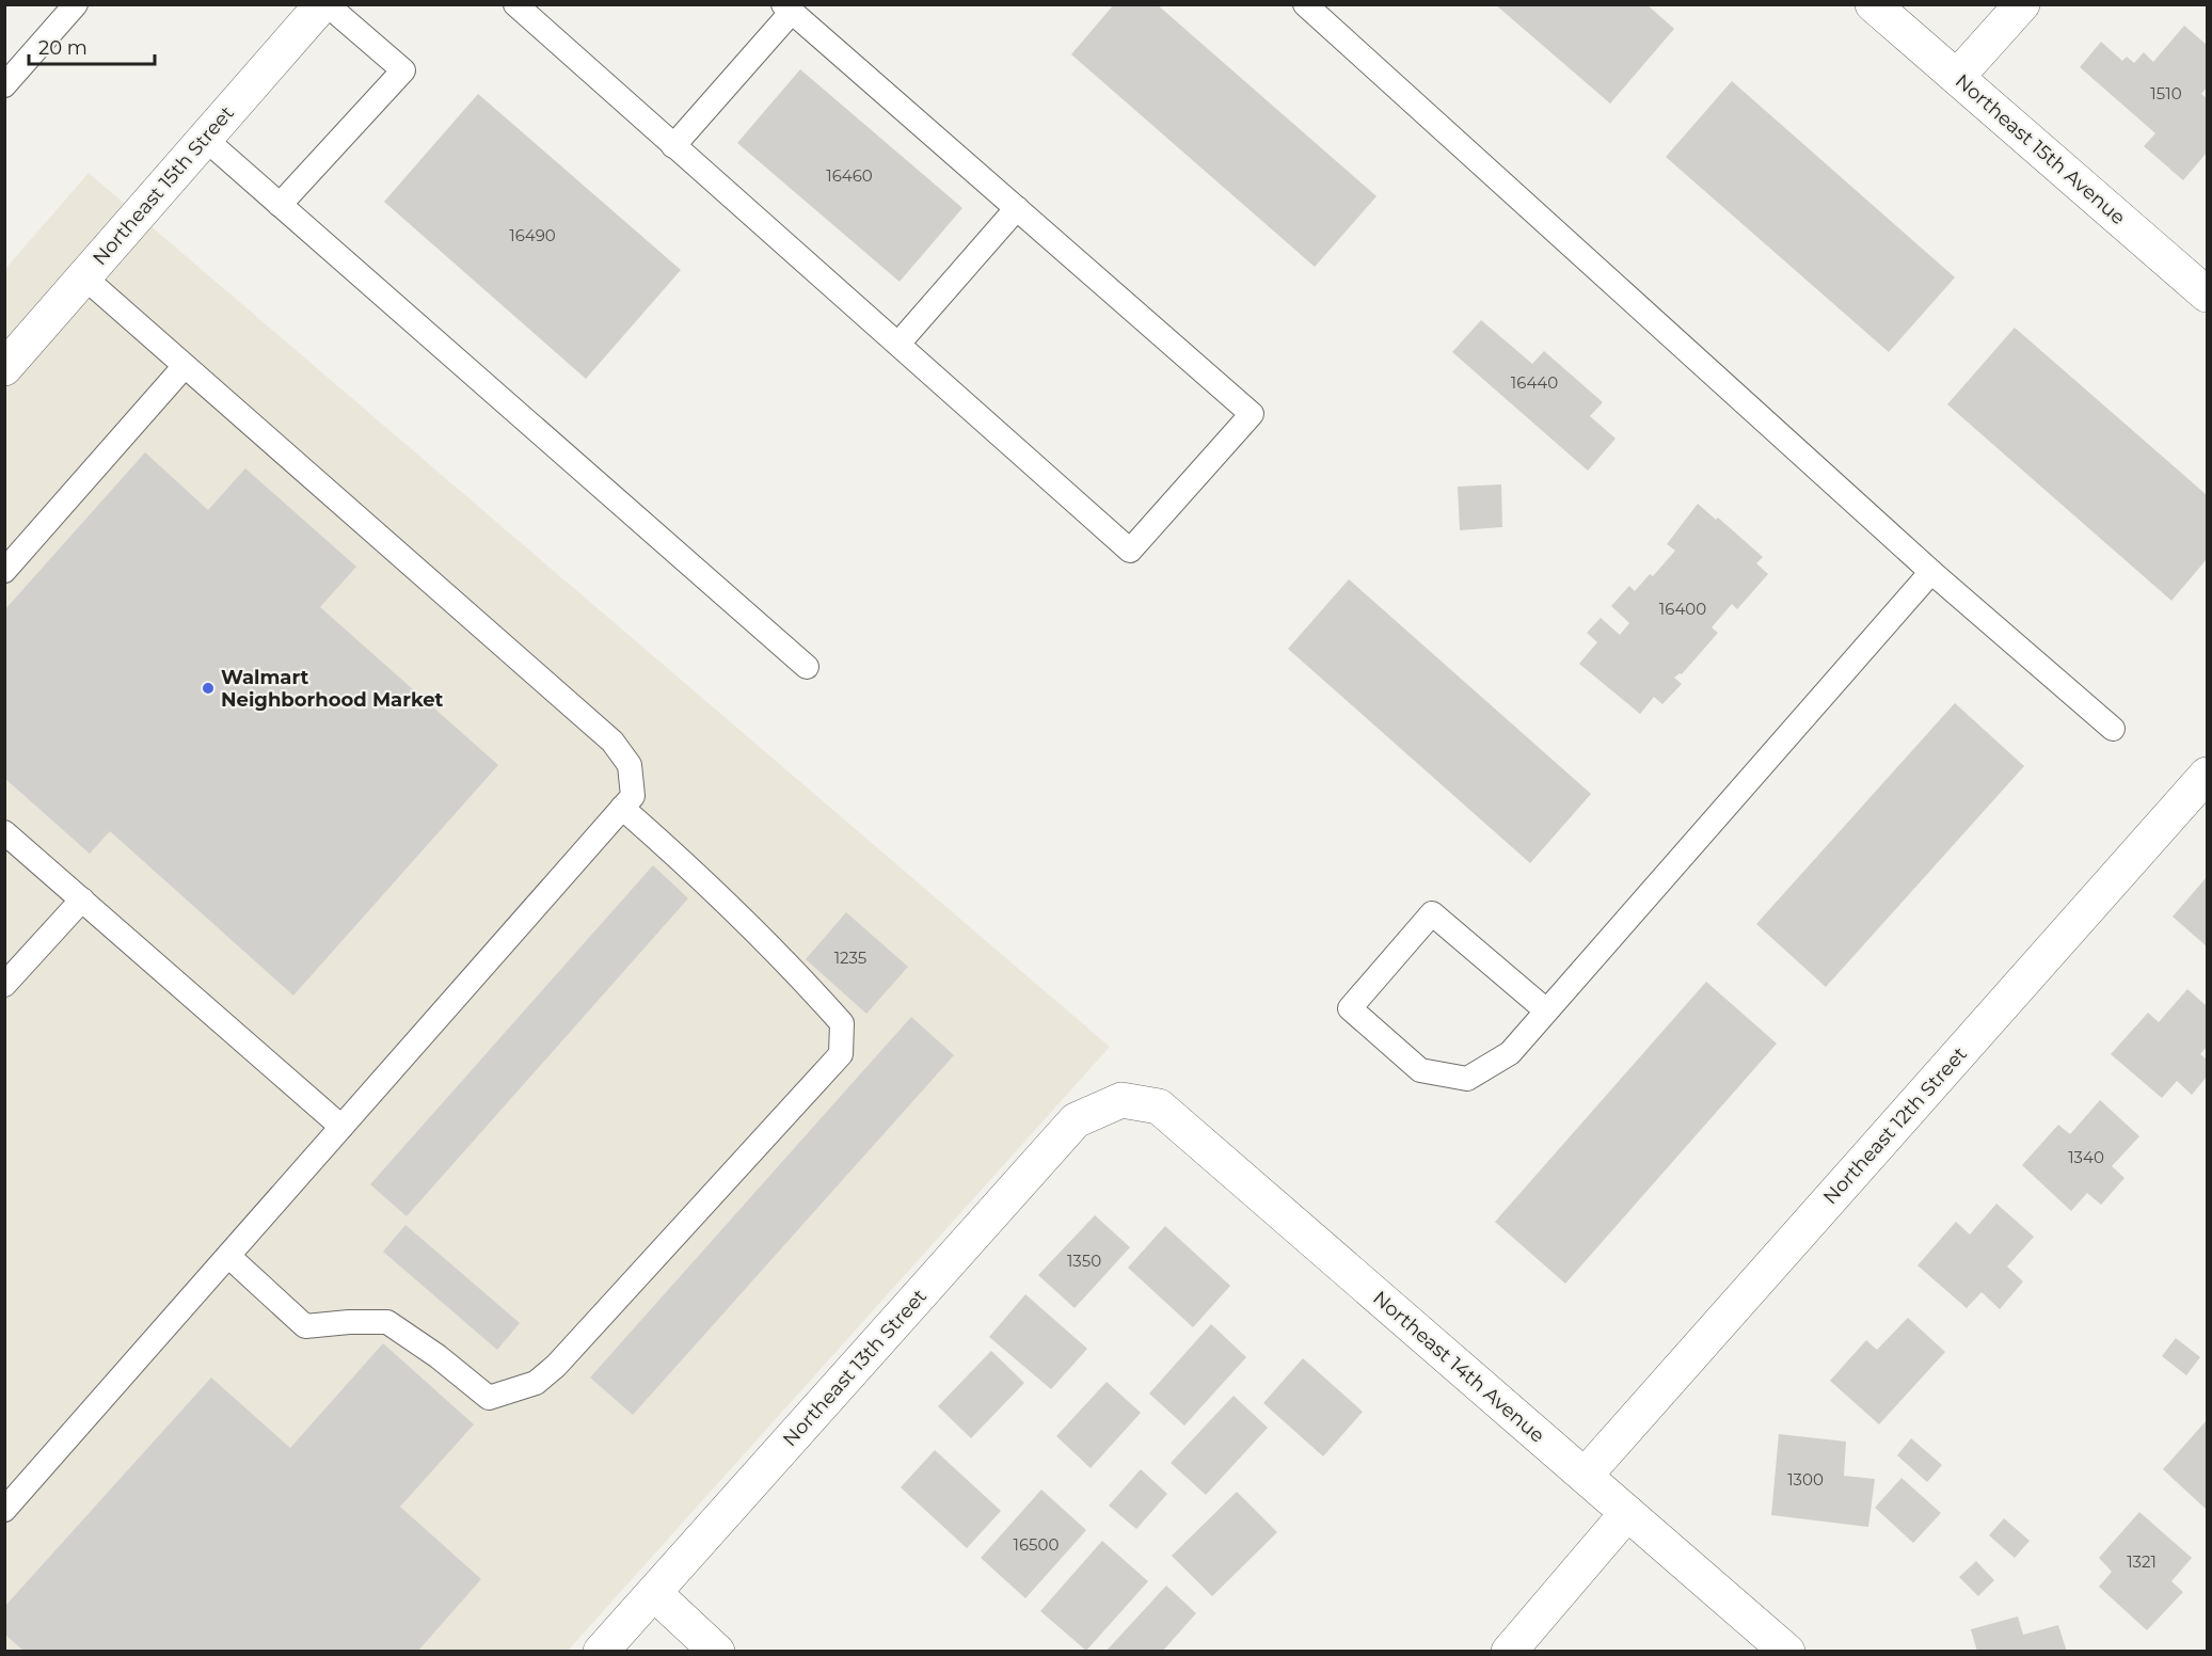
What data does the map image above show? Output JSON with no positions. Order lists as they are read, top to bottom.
{
  "streets": {
    "street": [
      "Northeast 15th Avenue",
      "Northeast 15th Street",
      "Northeast 12th Street",
      "Northeast 14th Avenue",
      "Northeast 13th Street"
    ]
  },
  "crossings": [
    ["Northeast 12th Street", "Northeast 14th Avenue"],
    ["Northeast 14th Avenue", "Northeast 13th Street"]
  ],
  "places": ["Walmart Neighborhood Market"],
  "house_numbers": [
    "1510",
    "16460",
    "16490",
    "16440",
    "16400",
    "1235",
    "1340",
    "1350",
    "1300",
    "16500",
    "1321"
  ],
  "scale_bar": "20 m"
}
